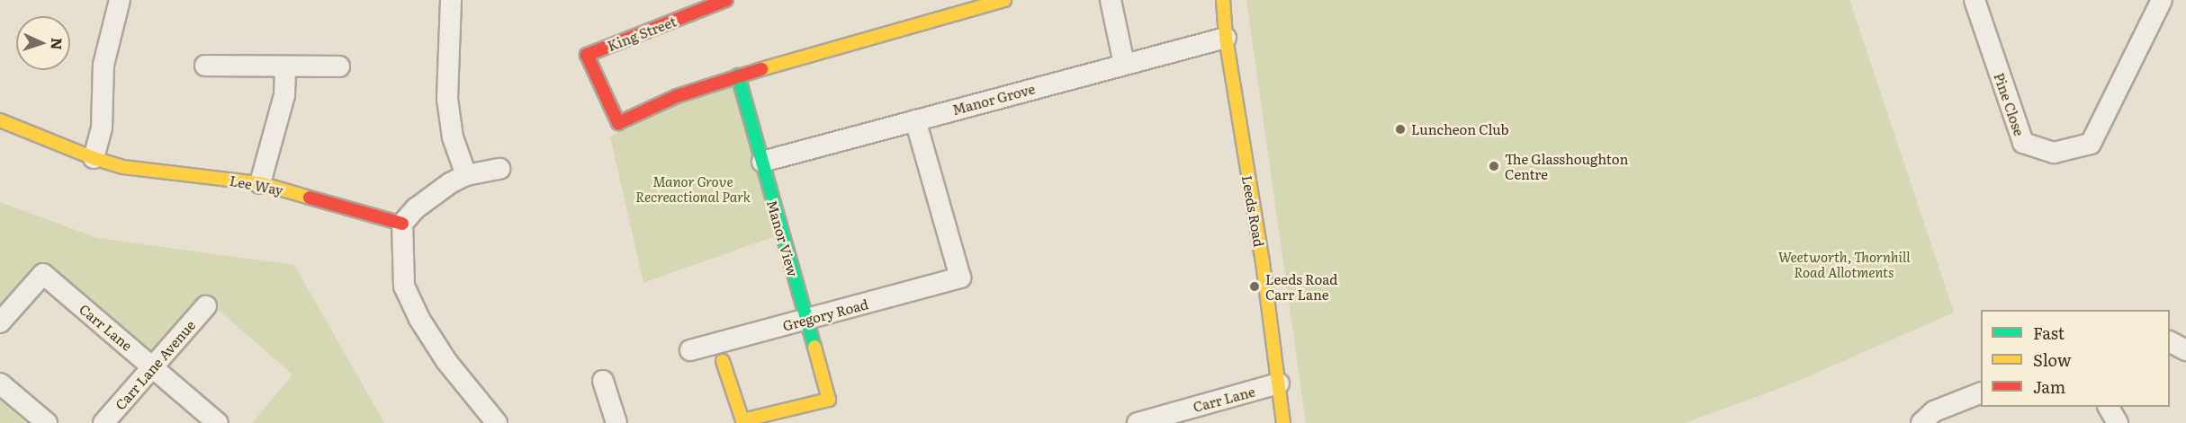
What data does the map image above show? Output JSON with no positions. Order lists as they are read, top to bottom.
{
  "streets": {
    "street": [
      "King Street",
      "Manor Grove",
      "Pine Close",
      "Lee Way",
      "Leeds Road",
      "Manor View",
      "Gregory Road",
      "Carr Lane",
      "Carr Lane Avenue"
    ]
  },
  "crossings": [
    ["King Street", "Manor View"],
    ["Manor Grove", "Leeds Road"],
    ["Manor Grove", "Manor View"],
    ["Manor Grove", "Gregory Road"],
    ["Leeds Road", "Carr Lane"],
    ["Manor View", "Gregory Road"],
    ["Carr Lane", "Carr Lane Avenue"]
  ],
  "parks": ["Manor Grove Recreactional Park", "Weetworth, Thornhill Road Allotments"],
  "places": ["Luncheon Club", "The Glasshoughton Centre", "Leeds Road Carr Lane"],
  "legend": ["Fast", "Slow", "Jam"],
  "north": "right"
}
